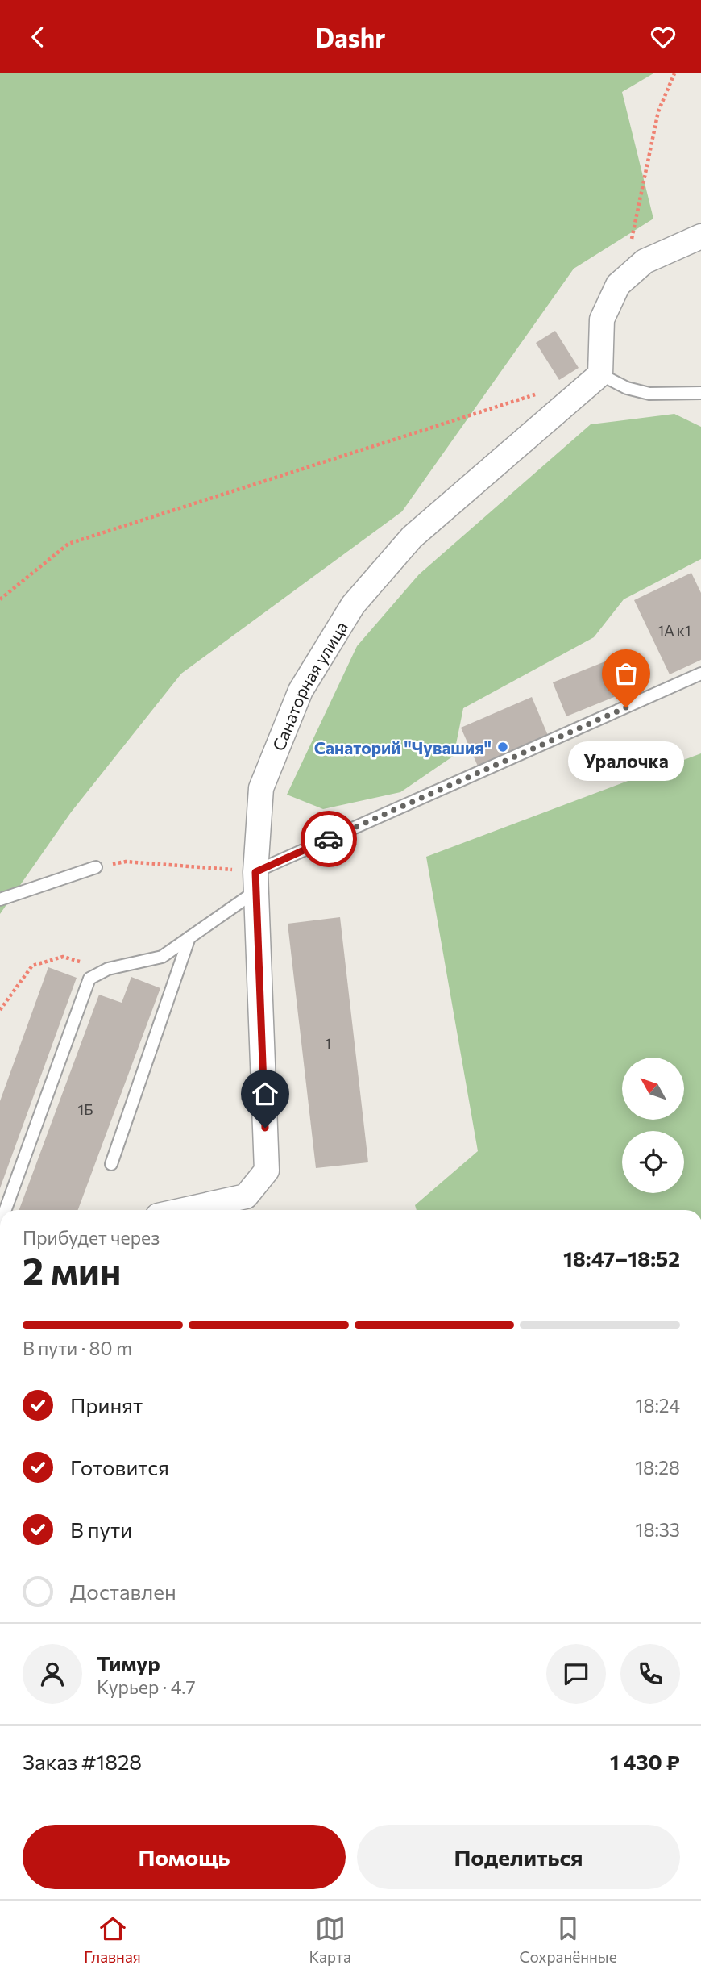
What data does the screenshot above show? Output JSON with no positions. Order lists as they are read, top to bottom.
{
  "streets": {
    "street": ["Санаторная улица"]
  },
  "places": ["Уралочка", "Санаторий \"Чувашия\""],
  "house_numbers": ["1А к1", "1", "1Б"],
  "north": "top left",
  "page": {
    "header": "Dashr",
    "bubble": "Уралочка",
    "heading": ["2 мин", "Прибудет через", "18:47–18:52"],
    "panel": [
      "Тимур",
      "Курьер · 4.7",
      "Заказ #1828",
      "1 430 ₽"
    ],
    "bar": "В пути · 80 m",
    "list": [
      ["Принят", "18:24"],
      ["Готовится", "18:28"],
      ["В пути", "18:33"],
      "Доставлен"
    ],
    "buttons": ["Помощь", "Поделиться"],
    "tabs": ["Главная", "Карта", "Сохранённые"]
  }
}
